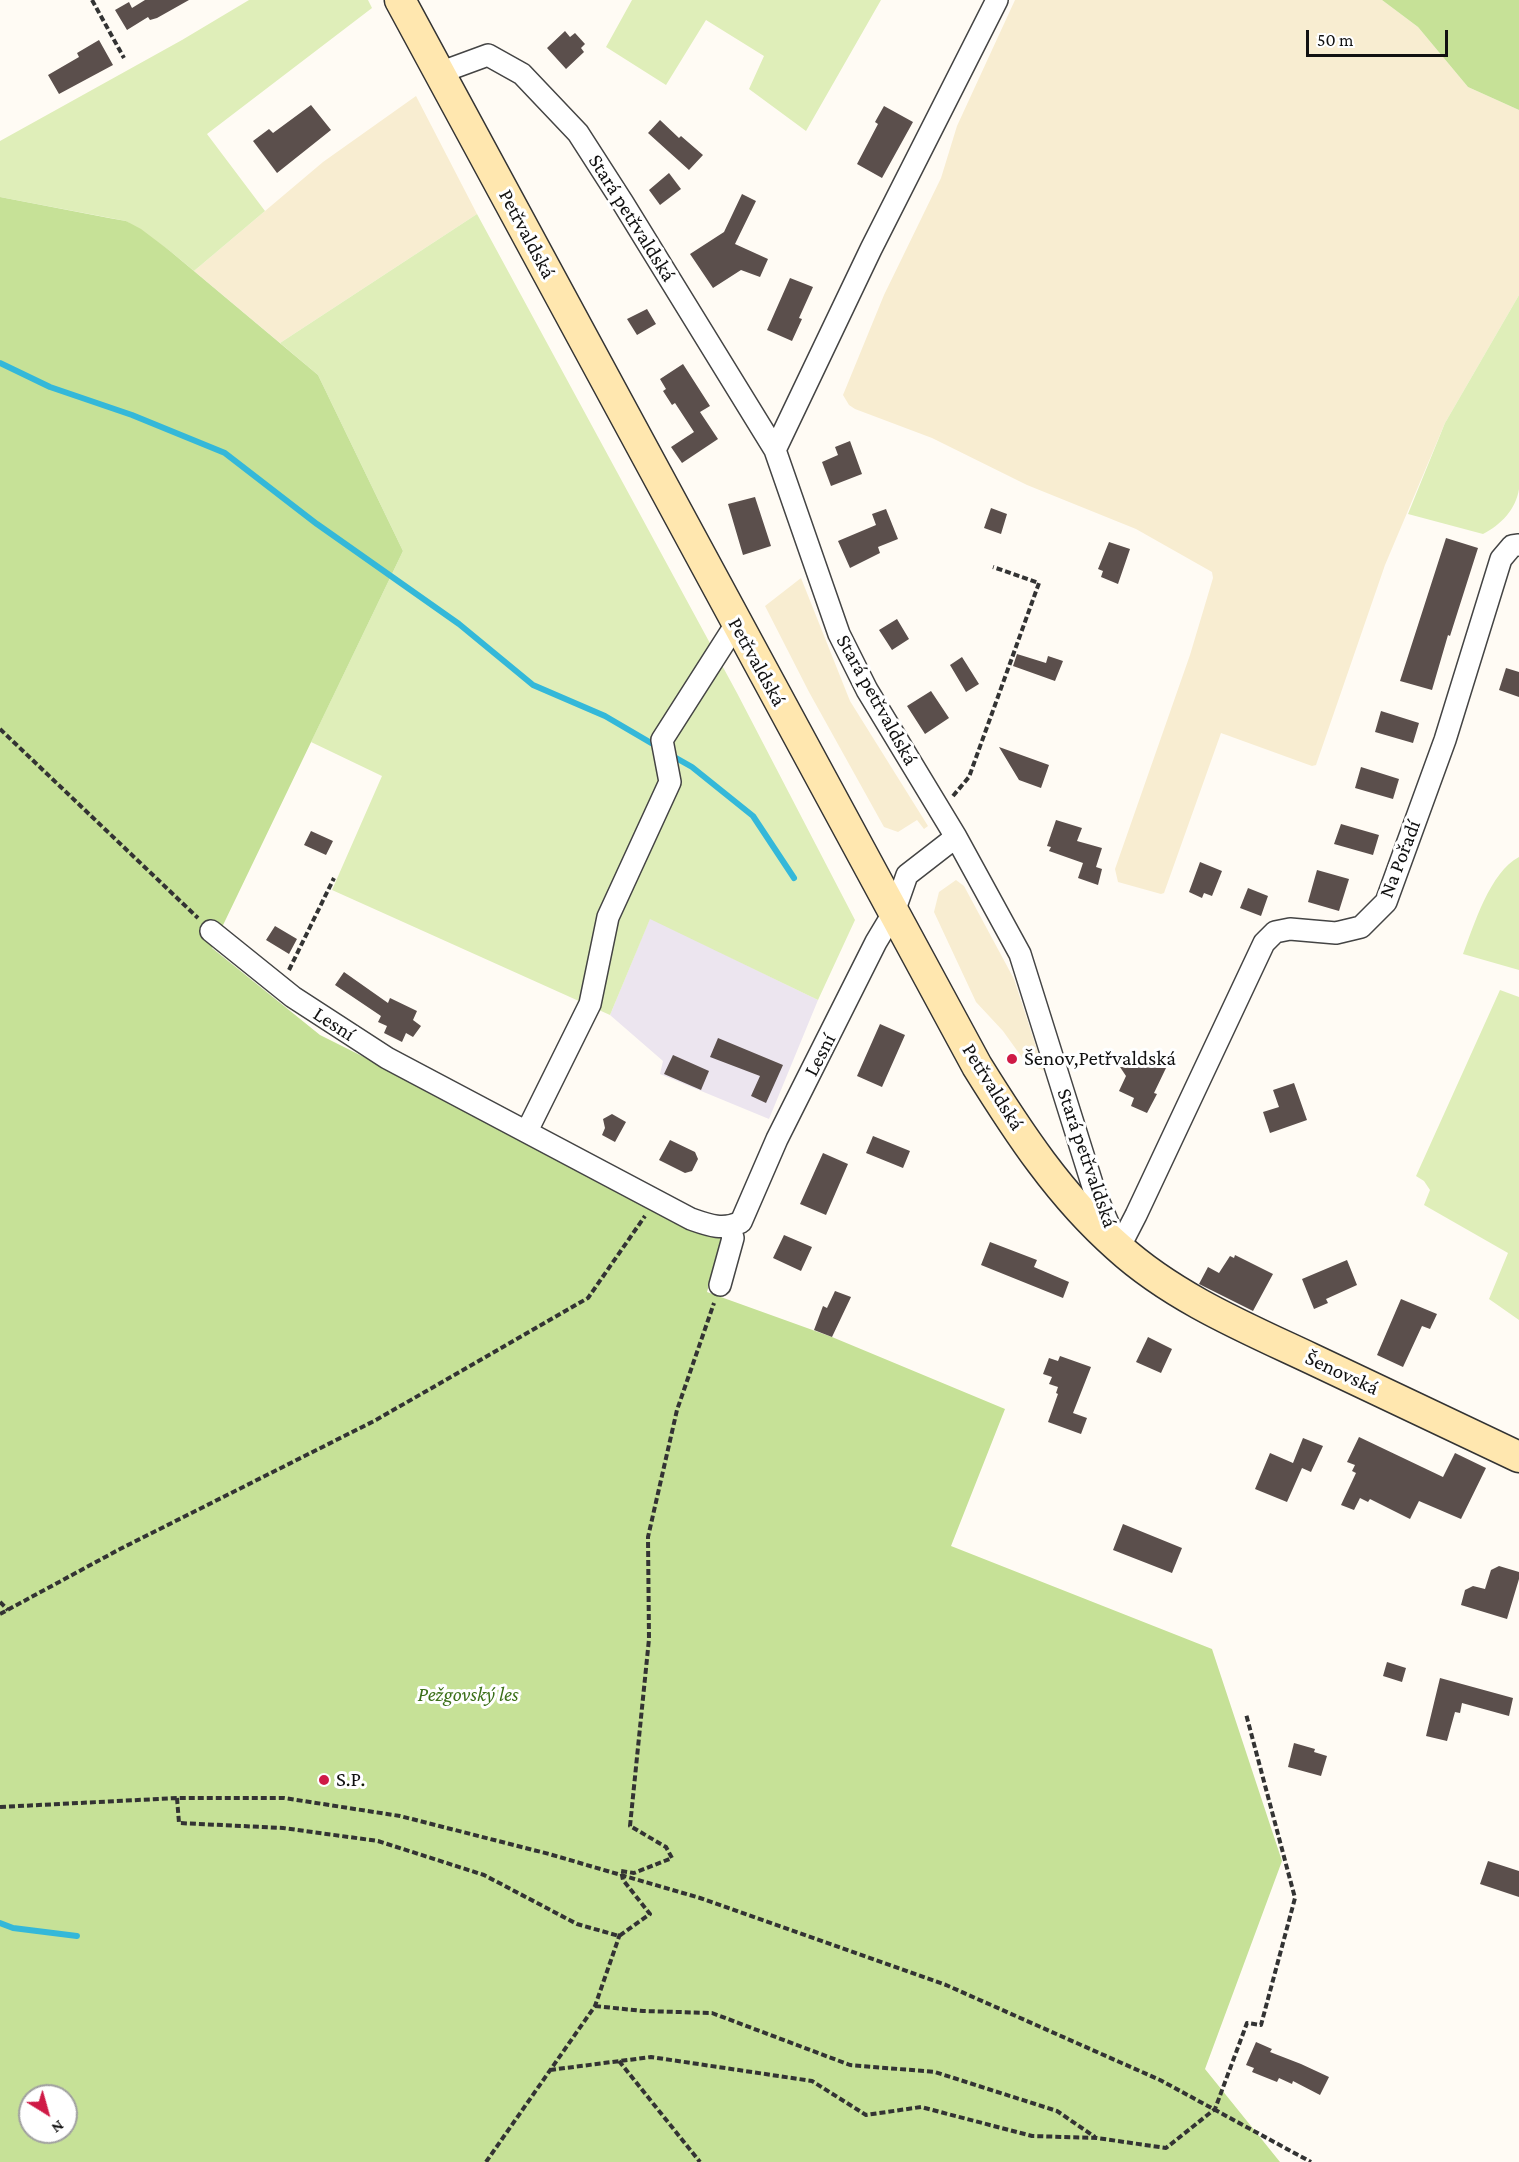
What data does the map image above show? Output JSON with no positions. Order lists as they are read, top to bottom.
{
  "streets": {
    "main road": ["Petřvaldská", "Šenovská"],
    "street": ["Stará petřvaldská", "Na Pořadí", "Lesní"]
  },
  "crossings": [
    ["Stará petřvaldská", "Petřvaldská"],
    ["Stará petřvaldská", "Na Pořadí"],
    ["Petřvaldská", "Na Pořadí"],
    ["Petřvaldská", "Lesní"],
    ["Petřvaldská", "Šenovská"]
  ],
  "parks": ["Pežgovský les"],
  "places": ["Šenov,Petřvaldská", "S.P."],
  "scale_bar": "50 m",
  "north": "bottom right"
}
